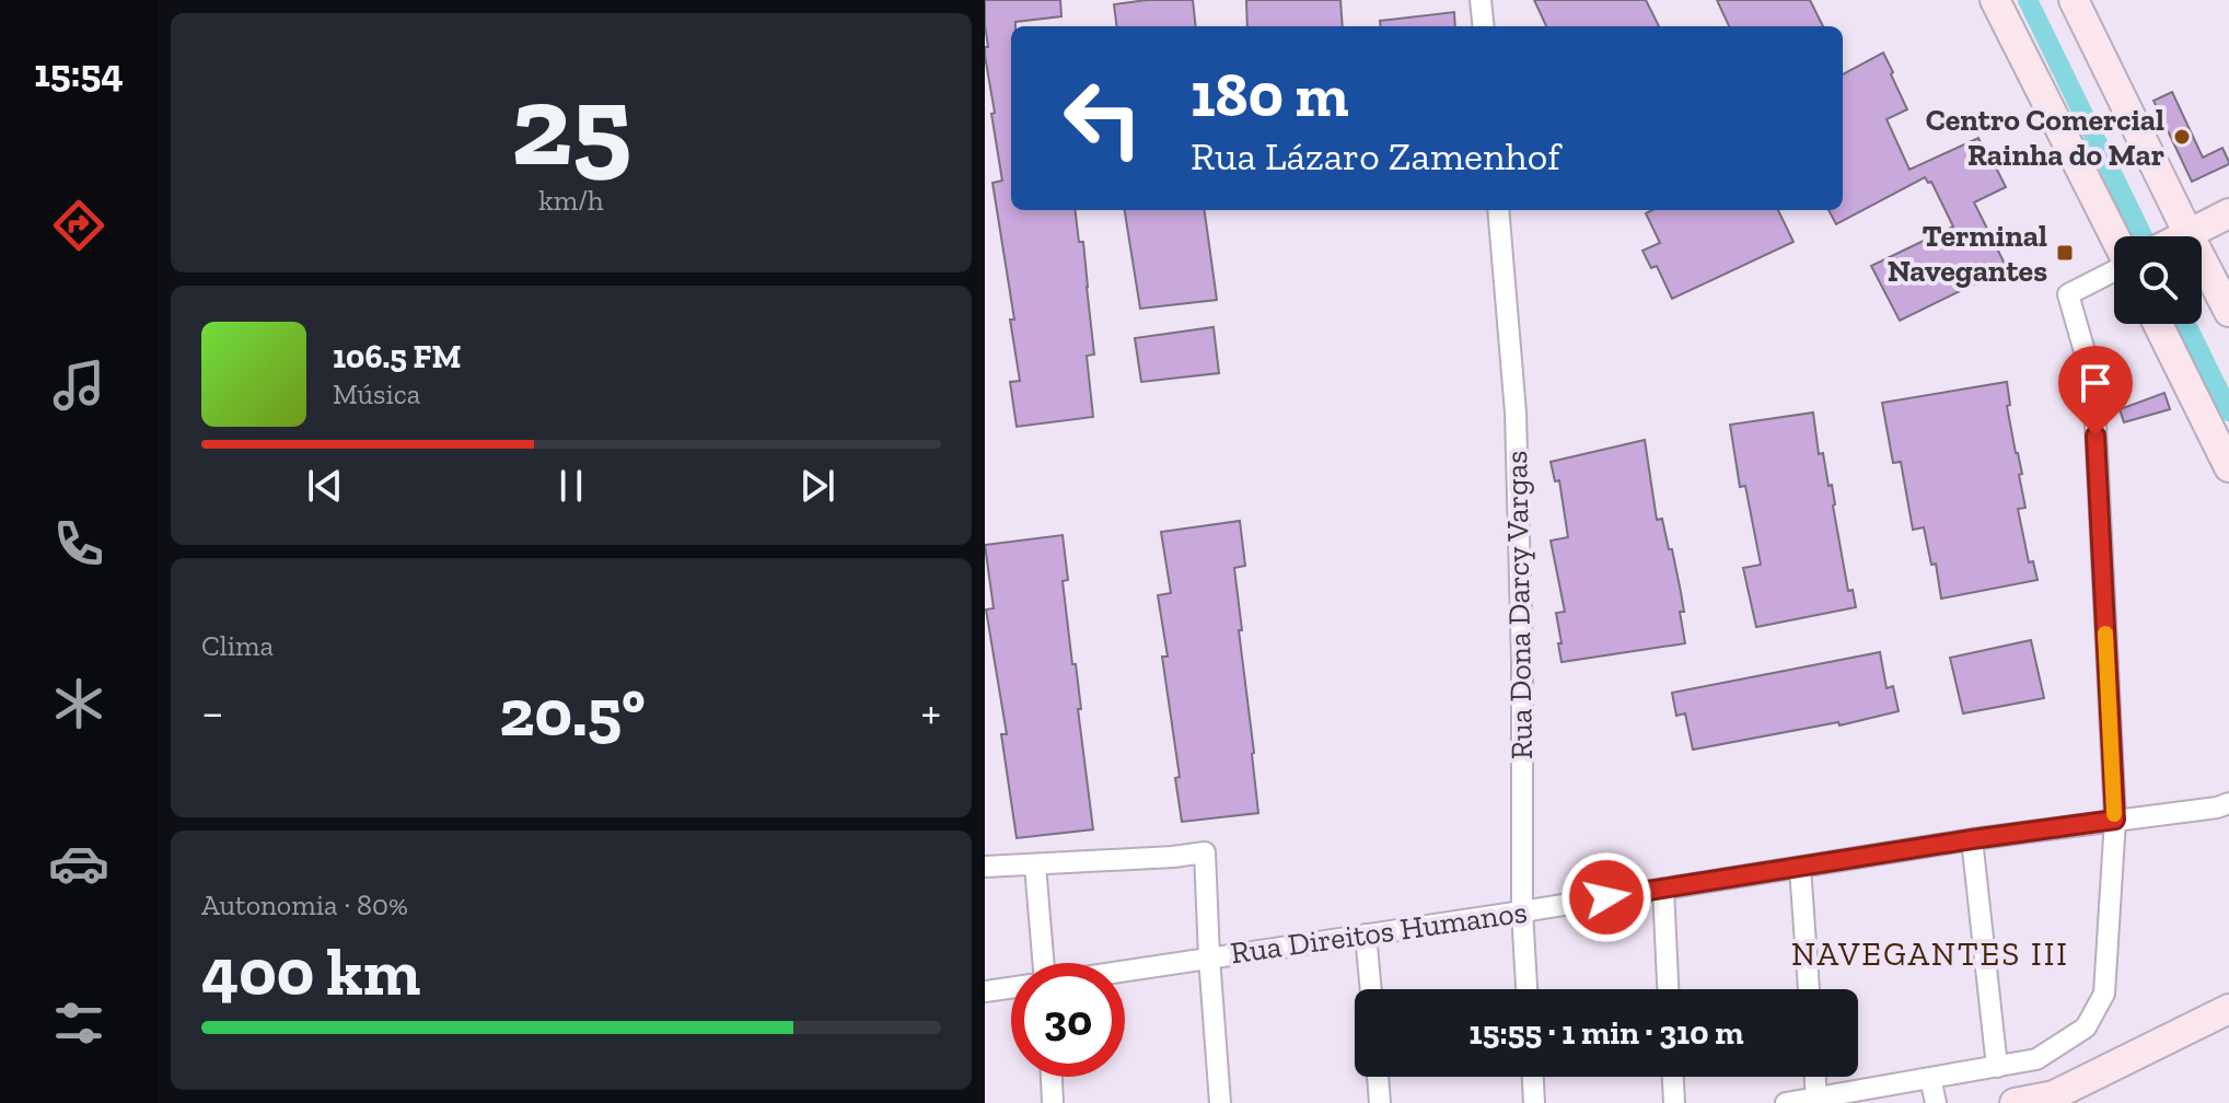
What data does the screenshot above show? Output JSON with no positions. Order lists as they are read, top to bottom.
{
  "streets": {
    "street": ["Rua Dona Darcy Vargas", "Rua Direitos Humanos"]
  },
  "crossings": [
    ["Rua Dona Darcy Vargas", "Rua Direitos Humanos"]
  ],
  "districts": ["NAVEGANTES III"],
  "places": {
    "other": ["Centro Comercial Rainha do Mar"],
    "transit": ["Terminal Navegantes"]
  },
  "page": {
    "tabs": "15:54",
    "tile": [
      ["25", "km/h"],
      "Clima",
      ["Autonomia · 80%", "400 km"]
    ],
    "turn": ["180 m", "Rua Lázaro Zamenhof"],
    "song": ["106.5 FM", "Música"],
    "heat": ["−", "20.5°", "+"],
    "limit": "30",
    "trip": "15:55 · 1 min · 310 m"
  }
}
